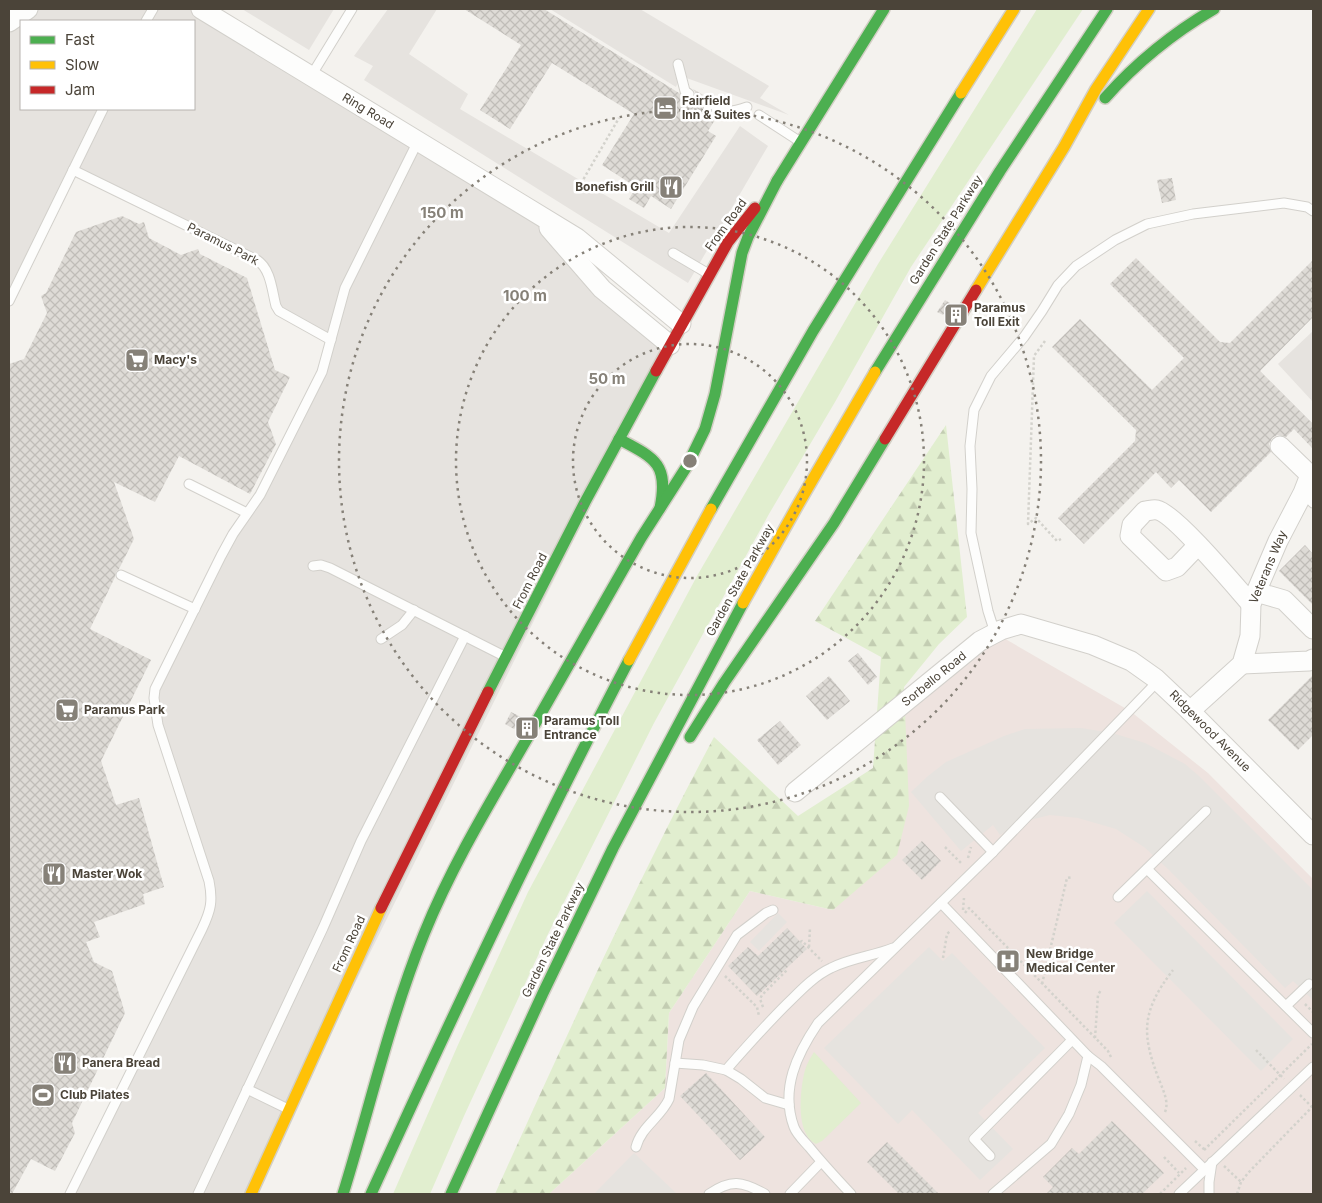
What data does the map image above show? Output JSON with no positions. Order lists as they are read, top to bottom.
{
  "streets": {
    "main road": ["From Road", "Garden State Parkway"],
    "street": [
      "Ring Road",
      "Veterans Way",
      "Sorbello Road",
      "Ridgewood Avenue"
    ],
    "lane": ["Paramus Park"]
  },
  "crossings": [
    ["Ring Road", "From Road"],
    ["Sorbello Road", "Ridgewood Avenue"]
  ],
  "places": {
    "hotel": ["Fairfield Inn & Suites"],
    "restaurant": ["Bonefish Grill", "Master Wok", "Panera Bread"],
    "building": ["Paramus Toll Exit", "Paramus Toll Entrance"],
    "supermarket": ["Macy's", "Paramus Park"],
    "hospital": ["New Bridge Medical Center"],
    "sports": ["Club Pilates"]
  },
  "legend": ["Fast", "Slow", "Jam"],
  "rings": ["150 m", "100 m", "50 m"]
}
